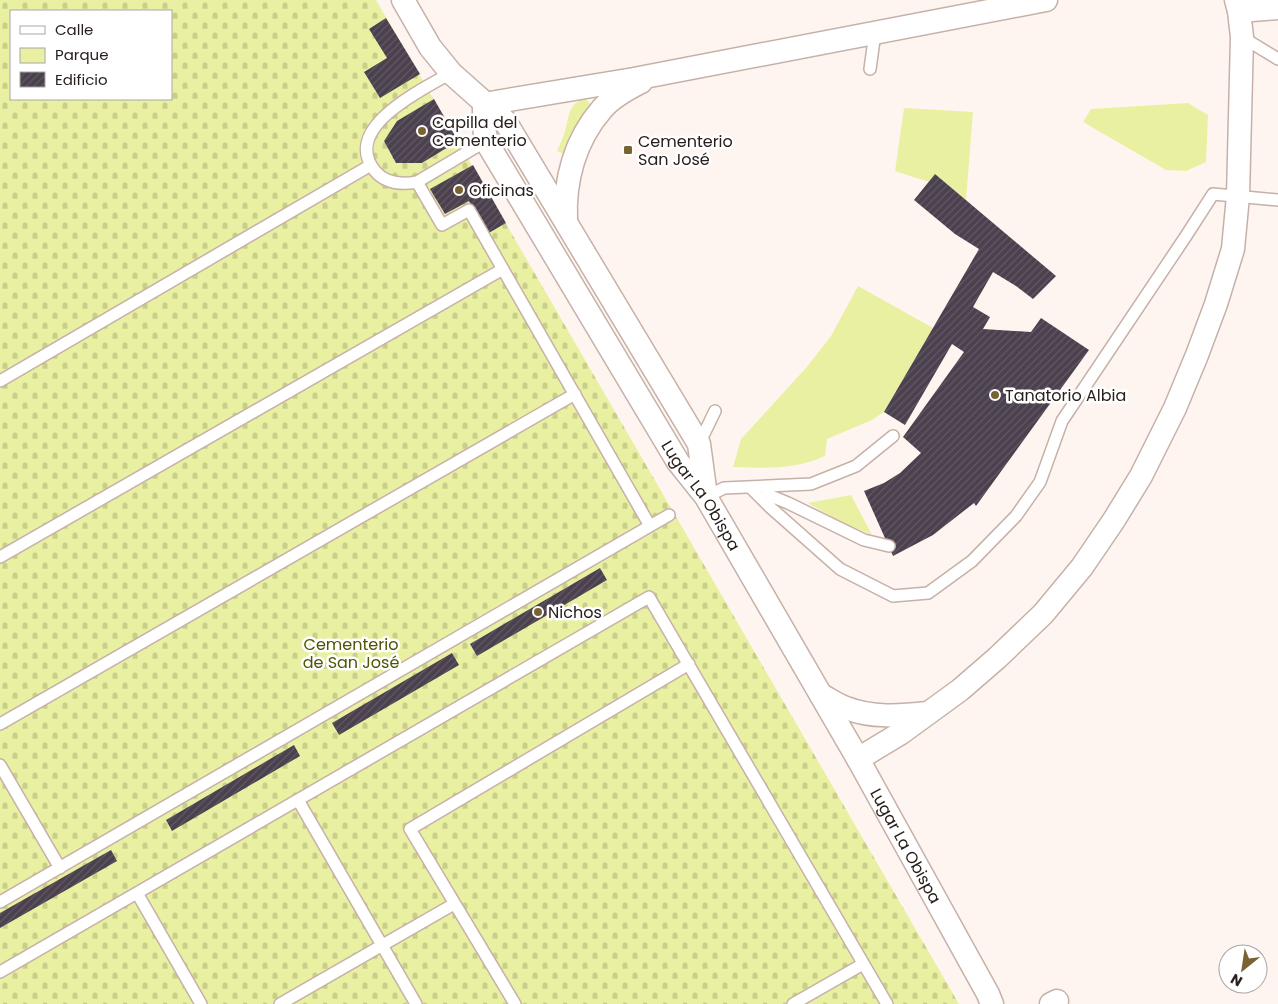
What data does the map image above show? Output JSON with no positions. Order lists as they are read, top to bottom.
{
  "streets": {
    "street": ["Lugar La Obispa"]
  },
  "parks": ["Cementerio de San José"],
  "places": {
    "other": [
      "Capilla del Cementerio",
      "Oficinas",
      "Tanatorio Albia",
      "Nichos"
    ],
    "transit": ["Cementerio San José"]
  },
  "legend": ["Calle", "Parque", "Edificio"],
  "north": "bottom left"
}
